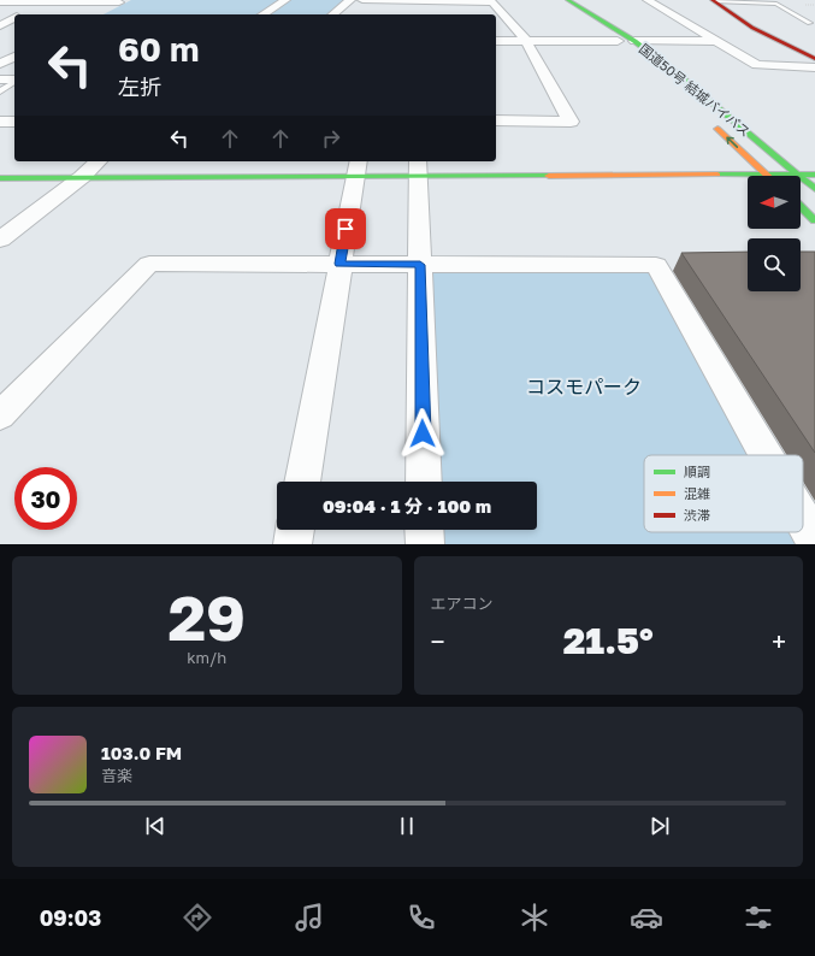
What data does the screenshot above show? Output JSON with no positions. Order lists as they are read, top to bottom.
{
  "streets": {
    "main road": ["国道50号 結城バイパス"]
  },
  "parks": ["コスモパーク"],
  "legend": ["順調", "混雑", "渋滞"],
  "north": "left",
  "page": {
    "turn": ["60 m", "左折"],
    "limit": "30",
    "trip": "09:04 · 1 分 · 100 m",
    "tile": [
      ["29", "km/h"],
      "エアコン"
    ],
    "heat": ["−", "21.5°", "+"],
    "song": ["103.0 FM", "音楽"],
    "tabs": "09:03"
  }
}
